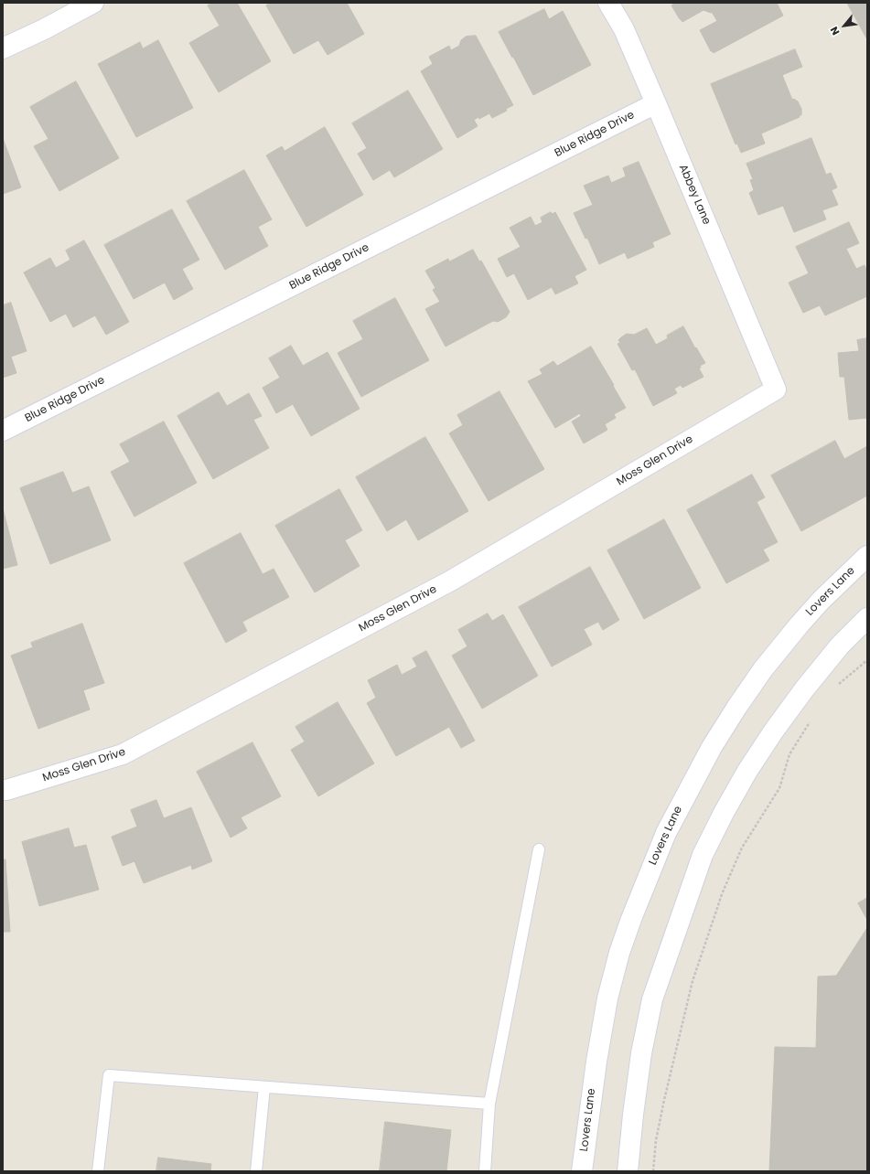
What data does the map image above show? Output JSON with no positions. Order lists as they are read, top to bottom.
{
  "streets": {
    "street": [
      "Blue Ridge Drive",
      "Abbey Lane",
      "Moss Glen Drive",
      "Lovers Lane"
    ]
  },
  "crossings": [
    ["Blue Ridge Drive", "Abbey Lane"],
    ["Abbey Lane", "Moss Glen Drive"]
  ],
  "north": "bottom left"
}
